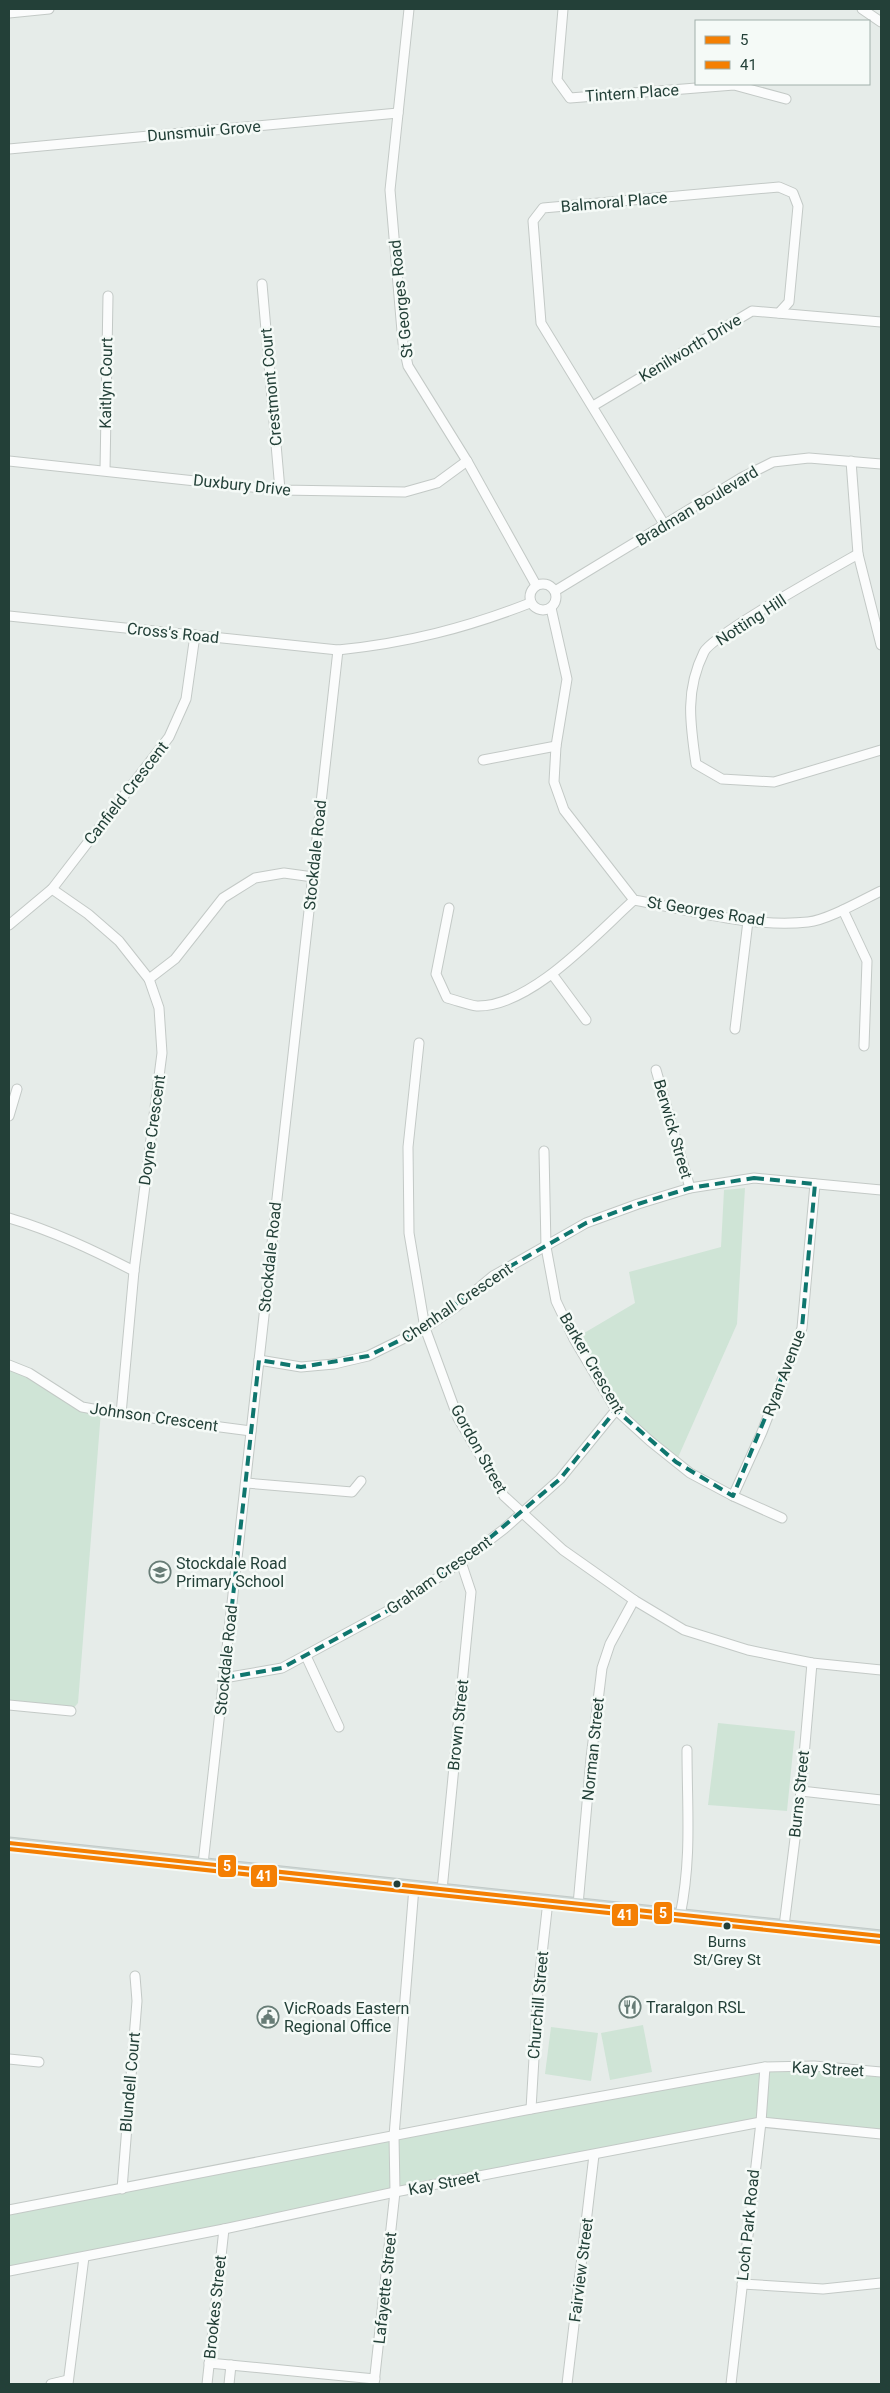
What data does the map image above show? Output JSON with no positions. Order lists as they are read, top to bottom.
{
  "streets": {
    "street": [
      "Tintern Place",
      "Dunsmuir Grove",
      "Balmoral Place",
      "St Georges Road",
      "Kenilworth Drive",
      "Kaitlyn Court",
      "Crestmont Court",
      "Duxbury Drive",
      "Bradman Boulevard",
      "Notting Hill",
      "Cross's Road",
      "Canfield Crescent",
      "Stockdale Road",
      "Berwick Street",
      "Doyne Crescent",
      "Chenhall Crescent",
      "Barker Crescent",
      "Ryan Avenue",
      "Johnson Crescent",
      "Gordon Street",
      "Graham Crescent",
      "Brown Street",
      "Norman Street",
      "Burns Street",
      "Churchill Street",
      "Kay Street",
      "Blundell Court",
      "Loch Park Road",
      "Fairview Street",
      "Lafayette Street",
      "Brookes Street"
    ]
  },
  "crossings": [
    ["Dunsmuir Grove", "St Georges Road"],
    ["Balmoral Place", "Kenilworth Drive"],
    ["Balmoral Place", "Bradman Boulevard"],
    ["St Georges Road", "Duxbury Drive"],
    ["St Georges Road", "Bradman Boulevard"],
    ["Kaitlyn Court", "Duxbury Drive"],
    ["Crestmont Court", "Duxbury Drive"],
    ["Cross's Road", "Canfield Crescent"],
    ["Cross's Road", "Stockdale Road"],
    ["Canfield Crescent", "Doyne Crescent"],
    ["Stockdale Road", "Chenhall Crescent"],
    ["Stockdale Road", "Johnson Crescent"],
    ["Stockdale Road", "Graham Crescent"],
    ["Berwick Street", "Chenhall Crescent"],
    ["Doyne Crescent", "Johnson Crescent"],
    ["Chenhall Crescent", "Barker Crescent"],
    ["Chenhall Crescent", "Ryan Avenue"],
    ["Chenhall Crescent", "Gordon Street"],
    ["Barker Crescent", "Ryan Avenue"],
    ["Barker Crescent", "Graham Crescent"],
    ["Gordon Street", "Graham Crescent"],
    ["Gordon Street", "Norman Street"],
    ["Gordon Street", "Burns Street"],
    ["Graham Crescent", "Brown Street"],
    ["Churchill Street", "Kay Street"],
    ["Kay Street", "Blundell Court"],
    ["Kay Street", "Loch Park Road"],
    ["Kay Street", "Fairview Street"],
    ["Kay Street", "Lafayette Street"],
    ["Kay Street", "Brookes Street"]
  ],
  "places": {
    "school or university": ["Stockdale Road Primary School"],
    "other": ["Burns St/Grey St"],
    "restaurant": ["Traralgon RSL"],
    "public building": ["VicRoads Eastern Regional Office"]
  },
  "lines": ["transit line 5", "transit line 41"],
  "legend": ["5", "41"]
}
